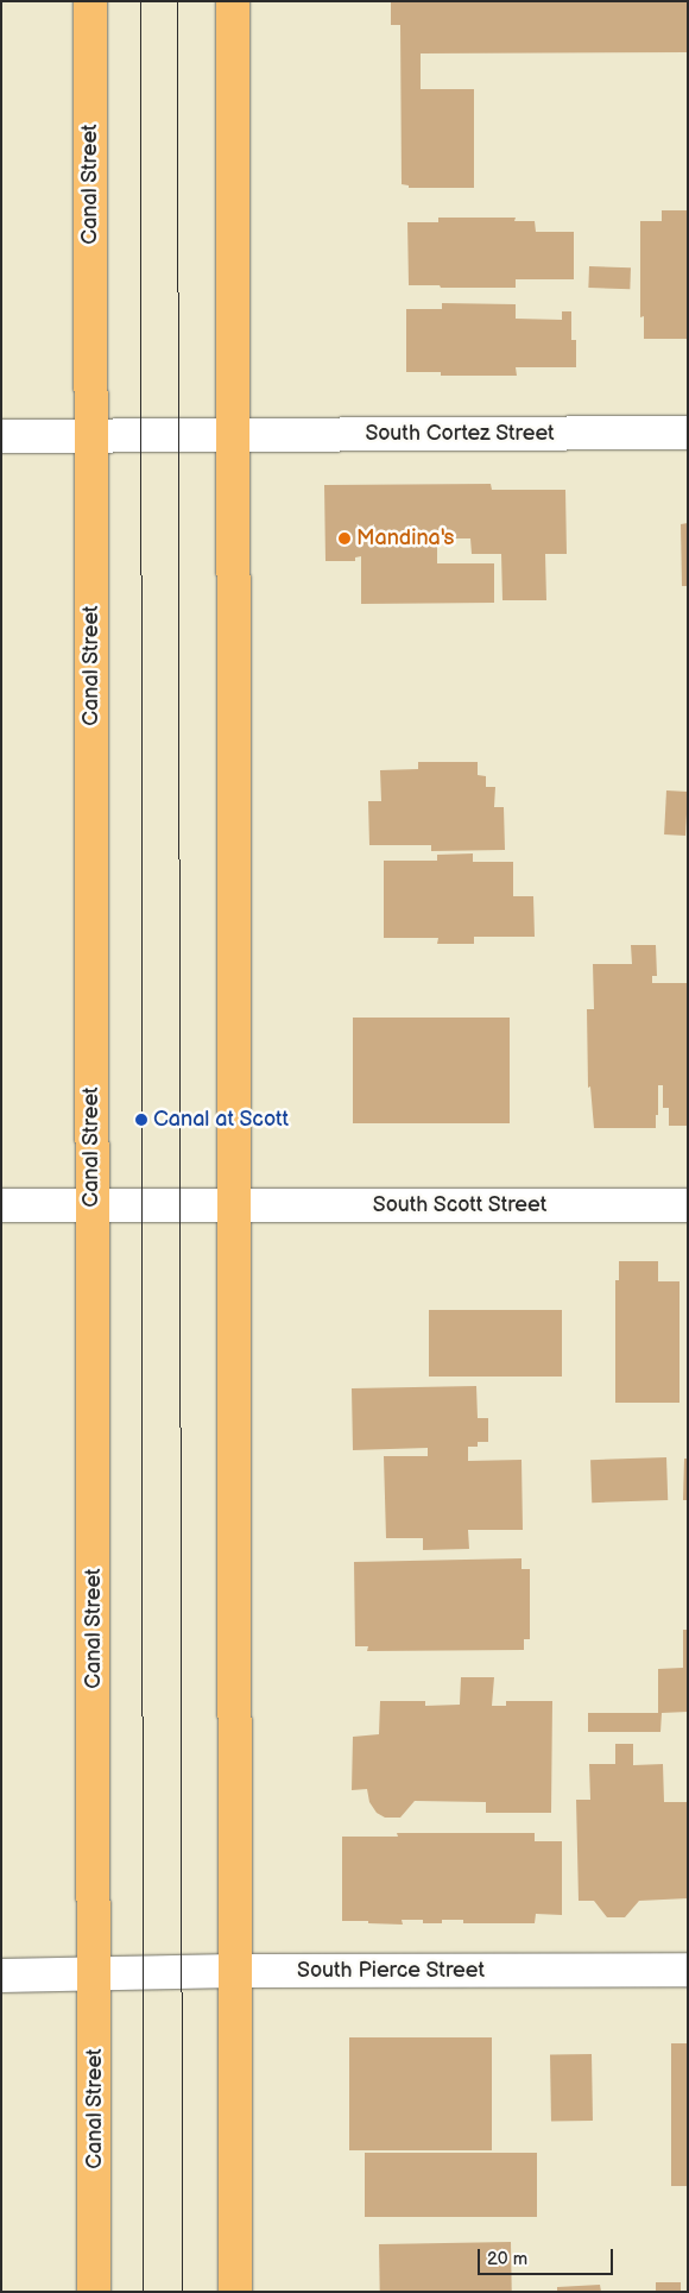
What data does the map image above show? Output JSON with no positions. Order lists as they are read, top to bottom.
{
  "streets": {
    "main road": ["Canal Street"],
    "street": ["South Cortez Street", "South Scott Street", "South Pierce Street"]
  },
  "crossings": [
    ["Canal Street", "South Cortez Street"],
    ["Canal Street", "South Scott Street"],
    ["Canal Street", "South Pierce Street"]
  ],
  "places": ["Mandina's", "Canal at Scott"],
  "scale_bar": "20 m"
}
